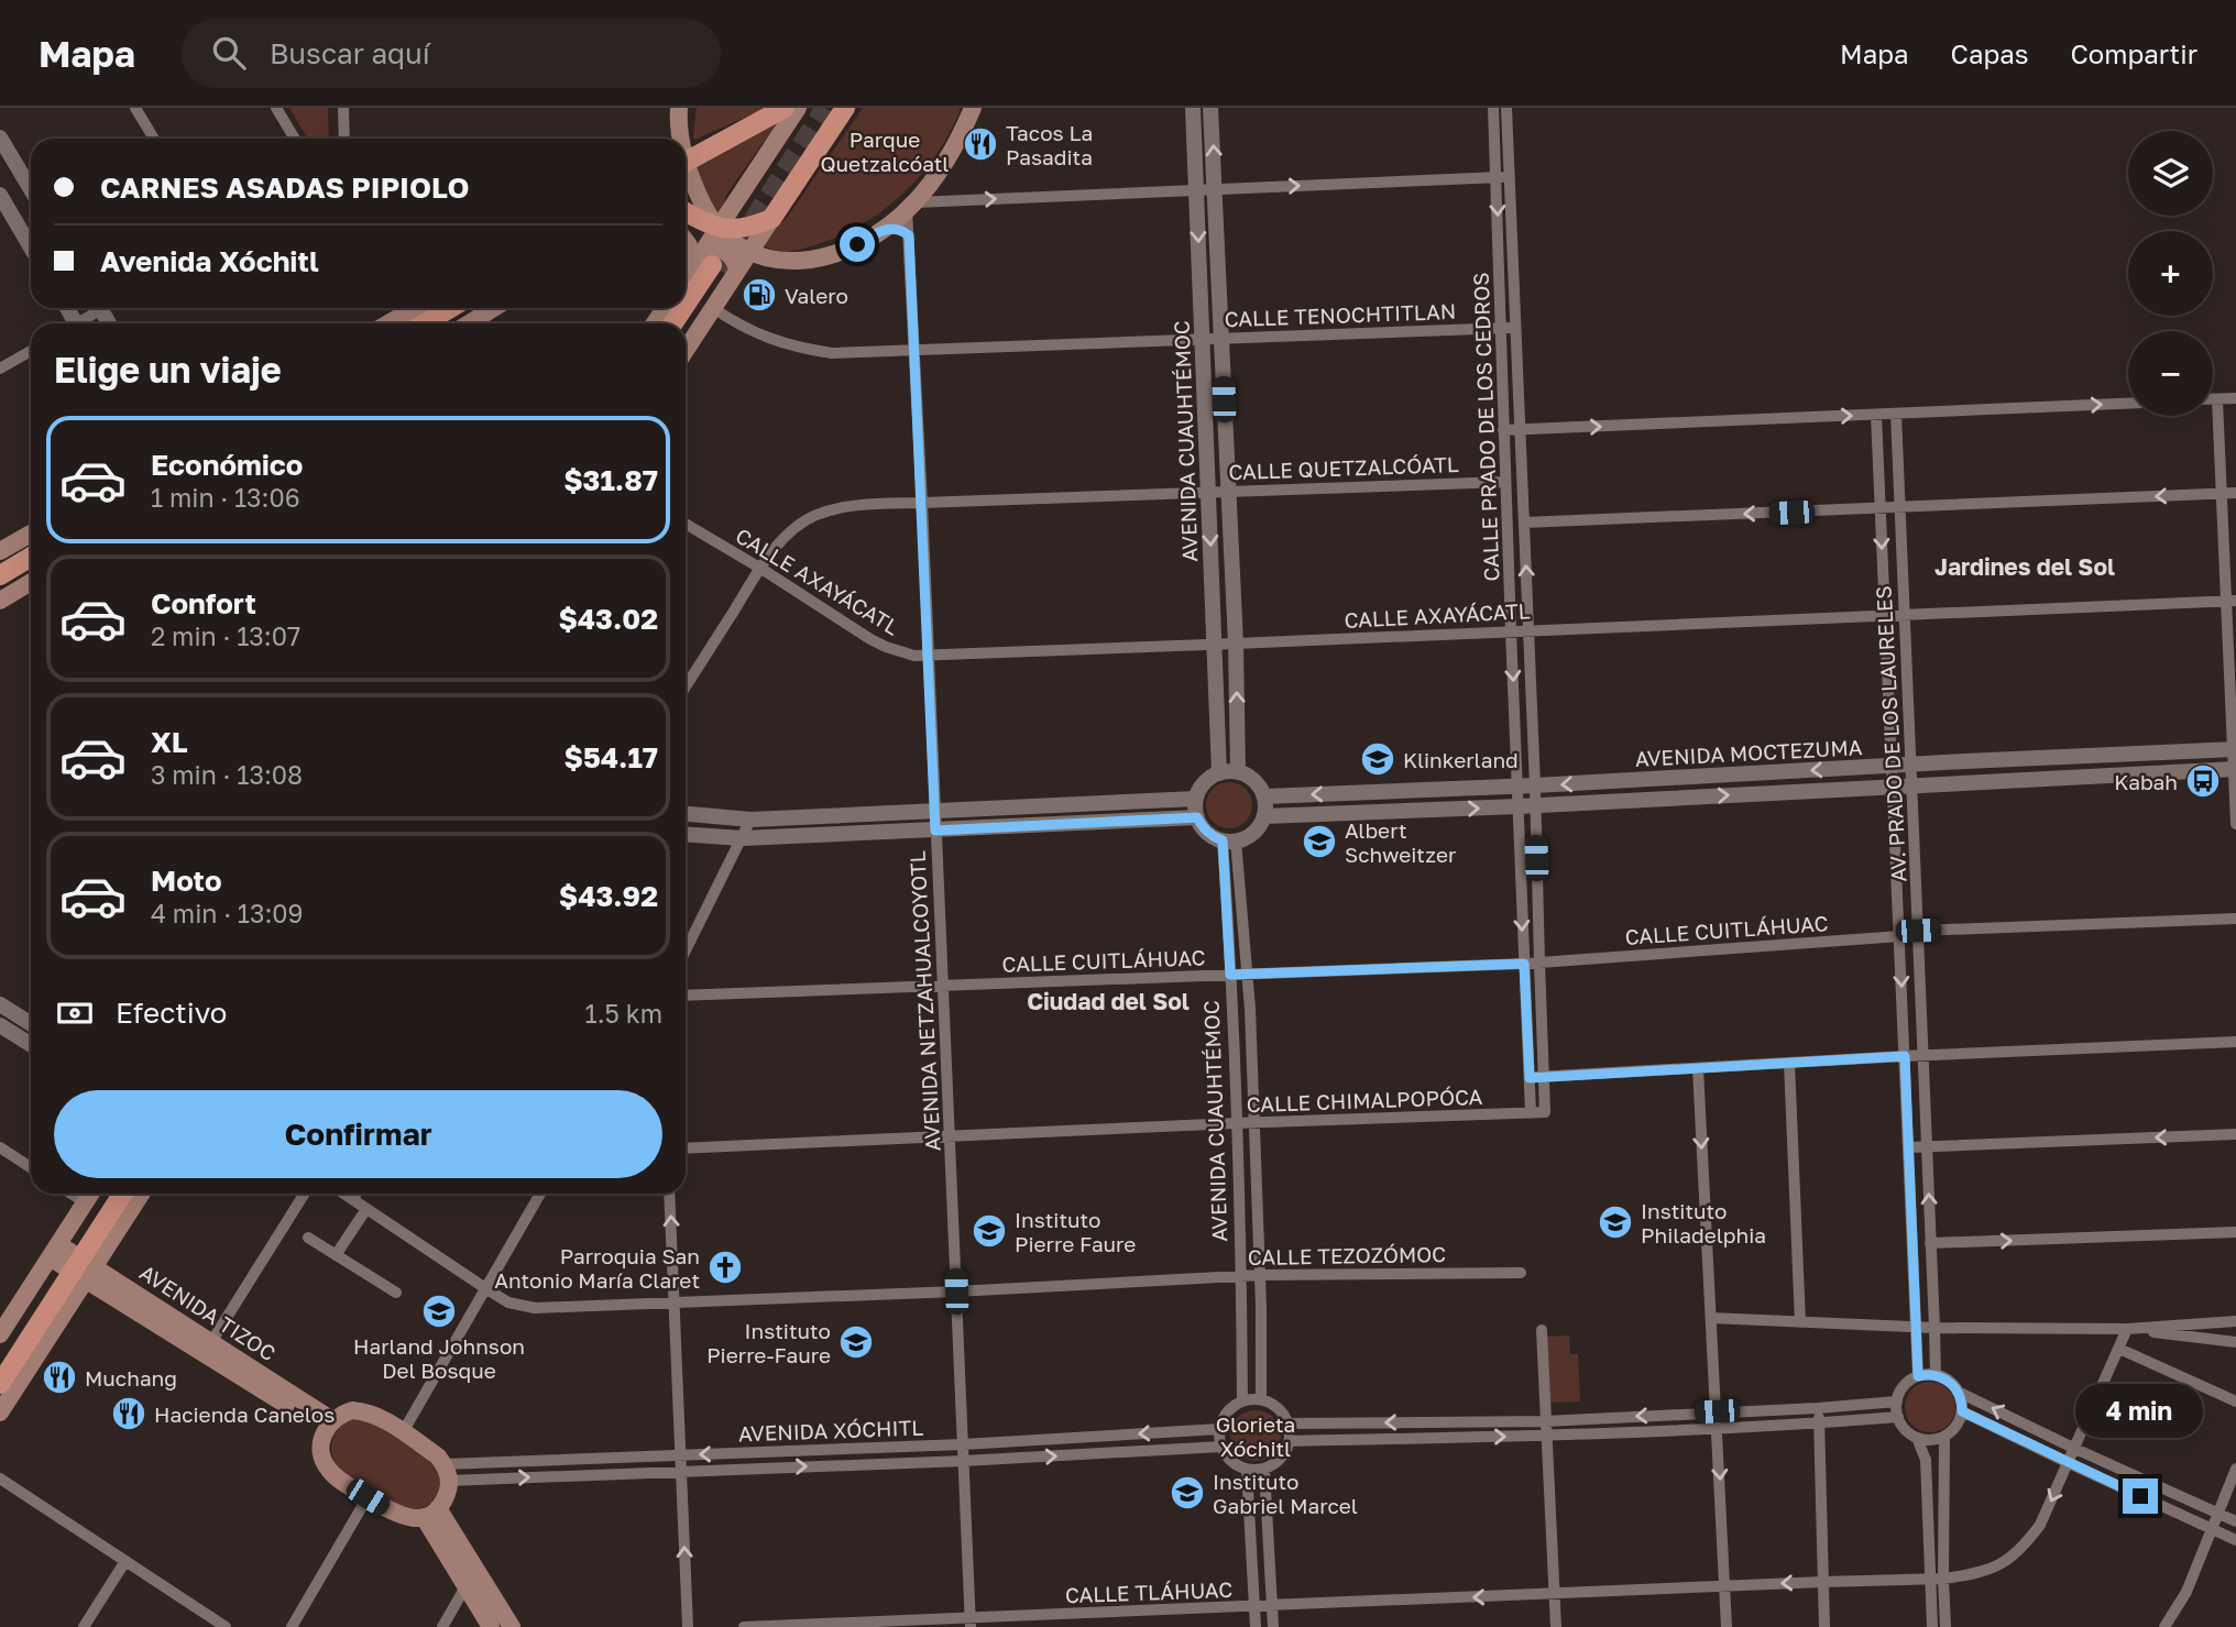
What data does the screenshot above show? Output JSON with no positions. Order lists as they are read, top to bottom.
{
  "streets": {
    "main road": ["AVENIDA TIZOC"],
    "street": [
      "CALLE TENOCHTITLAN",
      "CALLE PRADO DE LOS CEDROS",
      "AVENIDA CUAUHTÉMOC",
      "CALLE QUETZALCÓATL",
      "CALLE AXAYÁCATL",
      "AV. PRADO DE LOS LAURELES",
      "AVENIDA MOCTEZUMA",
      "CALLE CUITLÁHUAC",
      "AVENIDA NETZAHUALCOYOTL",
      "CALLE CHIMALPOPÓCA",
      "CALLE TEZOZÓMOC",
      "AVENIDA XÓCHITL",
      "CALLE TLÁHUAC"
    ]
  },
  "crossings": [
    ["CALLE TENOCHTITLAN", "CALLE PRADO DE LOS CEDROS"],
    ["CALLE TENOCHTITLAN", "AVENIDA CUAUHTÉMOC"],
    ["CALLE TENOCHTITLAN", "AVENIDA NETZAHUALCOYOTL"],
    ["CALLE PRADO DE LOS CEDROS", "CALLE QUETZALCÓATL"],
    ["CALLE PRADO DE LOS CEDROS", "CALLE AXAYÁCATL"],
    ["CALLE PRADO DE LOS CEDROS", "AVENIDA MOCTEZUMA"],
    ["CALLE PRADO DE LOS CEDROS", "CALLE CUITLÁHUAC"],
    ["CALLE PRADO DE LOS CEDROS", "CALLE CHIMALPOPÓCA"],
    ["AVENIDA CUAUHTÉMOC", "CALLE QUETZALCÓATL"],
    ["AVENIDA CUAUHTÉMOC", "CALLE AXAYÁCATL"],
    ["AVENIDA CUAUHTÉMOC", "AVENIDA MOCTEZUMA"],
    ["AVENIDA CUAUHTÉMOC", "CALLE CUITLÁHUAC"],
    ["AVENIDA CUAUHTÉMOC", "CALLE CHIMALPOPÓCA"],
    ["AVENIDA CUAUHTÉMOC", "CALLE TEZOZÓMOC"],
    ["AVENIDA CUAUHTÉMOC", "AVENIDA XÓCHITL"],
    ["CALLE QUETZALCÓATL", "CALLE AXAYÁCATL"],
    ["CALLE QUETZALCÓATL", "AVENIDA NETZAHUALCOYOTL"],
    ["CALLE AXAYÁCATL", "AV. PRADO DE LOS LAURELES"],
    ["CALLE AXAYÁCATL", "AVENIDA NETZAHUALCOYOTL"],
    ["AV. PRADO DE LOS LAURELES", "AVENIDA MOCTEZUMA"],
    ["AV. PRADO DE LOS LAURELES", "CALLE CUITLÁHUAC"],
    ["CALLE CUITLÁHUAC", "AVENIDA NETZAHUALCOYOTL"],
    ["AVENIDA NETZAHUALCOYOTL", "CALLE CHIMALPOPÓCA"],
    ["AVENIDA NETZAHUALCOYOTL", "CALLE TEZOZÓMOC"],
    ["AVENIDA NETZAHUALCOYOTL", "AVENIDA XÓCHITL"],
    ["AVENIDA NETZAHUALCOYOTL", "CALLE TLÁHUAC"]
  ],
  "districts": ["Jardines del Sol", "Ciudad del Sol"],
  "parks": ["Parque Quetzalcóatl", "Glorieta Xóchitl"],
  "places": {
    "restaurant": ["Tacos La Pasadita", "Muchang", "Hacienda Canelos"],
    "fuel station": ["Valero"],
    "school or university": [
      "Klinkerland",
      "Albert Schweitzer",
      "Instituto Philadelphia",
      "Instituto Pierre Faure",
      "Harland Johnson Del Bosque",
      "Instituto Pierre-Faure",
      "Instituto Gabriel Marcel"
    ],
    "bus stop": ["Kabah"],
    "church": ["Parroquia San Antonio María Claret"]
  },
  "page": {
    "header": "Mapa",
    "search": "Buscar aquí",
    "nav": ["Mapa", "Capas", "Compartir"],
    "map_buttons": ["+", "−"],
    "banner": ["CARNES ASADAS PIPIOLO", "Avenida Xóchitl"],
    "heading": "Elige un viaje",
    "list": [
      {
        "name": "Económico",
        "note": "1 min · 13:06",
        "value": "$31.87"
      },
      {
        "name": "Confort",
        "note": "2 min · 13:07",
        "value": "$43.02"
      },
      {
        "name": "XL",
        "note": "3 min · 13:08",
        "value": "$54.17"
      },
      {
        "name": "Moto",
        "note": "4 min · 13:09",
        "value": "$43.92"
      }
    ],
    "pay": ["Efectivo", "1.5 km"],
    "buttons": "Confirmar",
    "bubble": "4 min"
  }
}
